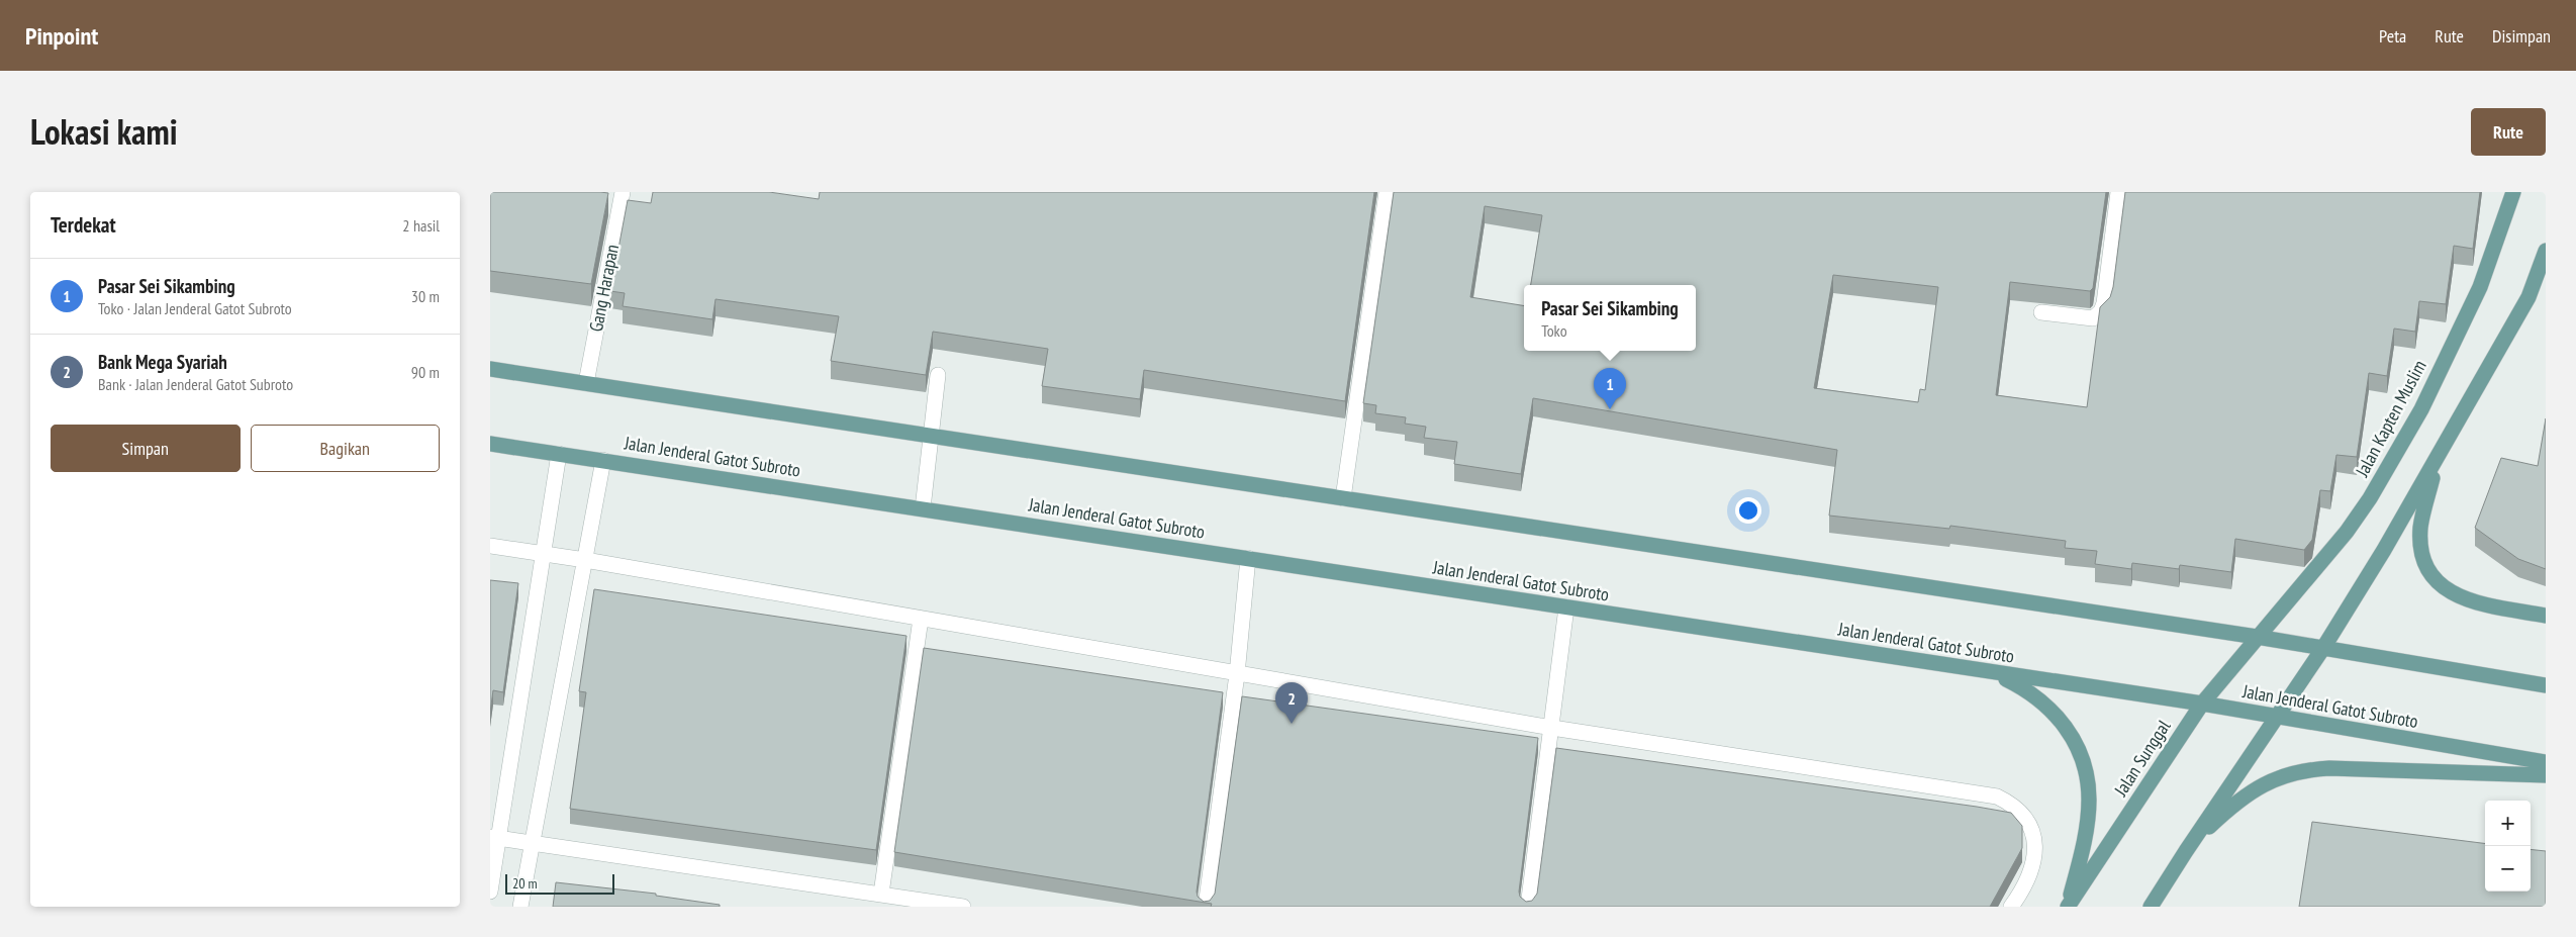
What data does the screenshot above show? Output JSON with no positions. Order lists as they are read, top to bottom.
{
  "streets": {
    "main road": ["Jalan Kapten Muslim", "Jalan Jenderal Gatot Subroto", "Jalan Sunggal"],
    "street": ["Gang Harapan"]
  },
  "crossings": [
    ["Jalan Kapten Muslim", "Jalan Sunggal"],
    ["Jalan Jenderal Gatot Subroto", "Jalan Sunggal"]
  ],
  "scale_bar": "20 m",
  "page": {
    "header": "Pinpoint",
    "nav": ["Peta", "Rute", "Disimpan"],
    "title": "Lokasi kami",
    "buttons": [
      "Rute",
      ["Simpan", "Bagikan"]
    ],
    "heading": ["Terdekat", "2 hasil"],
    "list": [
      {
        "mark": "1",
        "name": "Pasar Sei Sikambing",
        "note": "Toko · Jalan Jenderal Gatot Subroto",
        "value": "30 m"
      },
      {
        "mark": "2",
        "name": "Bank Mega Syariah",
        "note": "Bank · Jalan Jenderal Gatot Subroto",
        "value": "90 m"
      }
    ],
    "popup": ["Pasar Sei Sikambing", "Toko"],
    "pins": ["1", "2"],
    "map_buttons": ["+", "−"],
    "scale": "20 m"
  }
}
